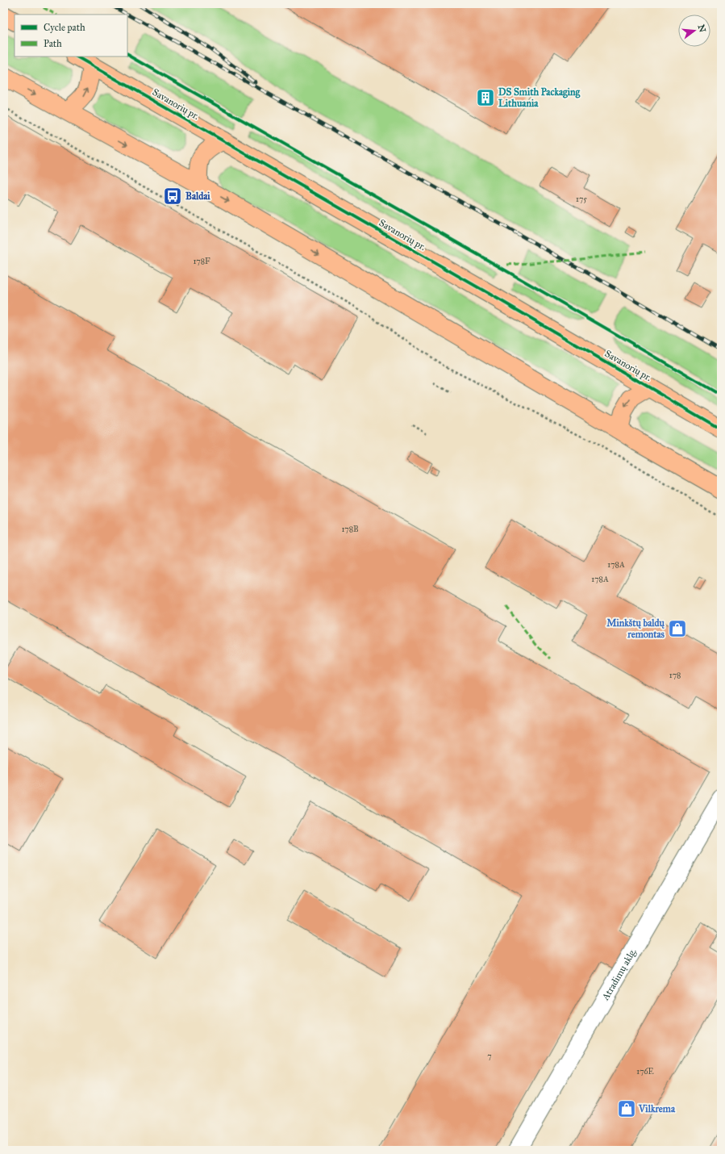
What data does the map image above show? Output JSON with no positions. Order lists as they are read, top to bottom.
{
  "streets": {
    "highway": ["Savanorių pr."],
    "street": ["Atradimų aklg."]
  },
  "places": {
    "building": ["DS Smith Packaging Lithuania"],
    "bus stop": ["Baldai"],
    "shop": ["Minkštų baldų remontas", "Vilkrema"]
  },
  "house_numbers": [
    "175",
    "178F",
    "178B",
    "178A",
    "178A",
    "178",
    "7",
    "176E"
  ],
  "legend": ["Cycle path", "Path"],
  "north": "right"
}
